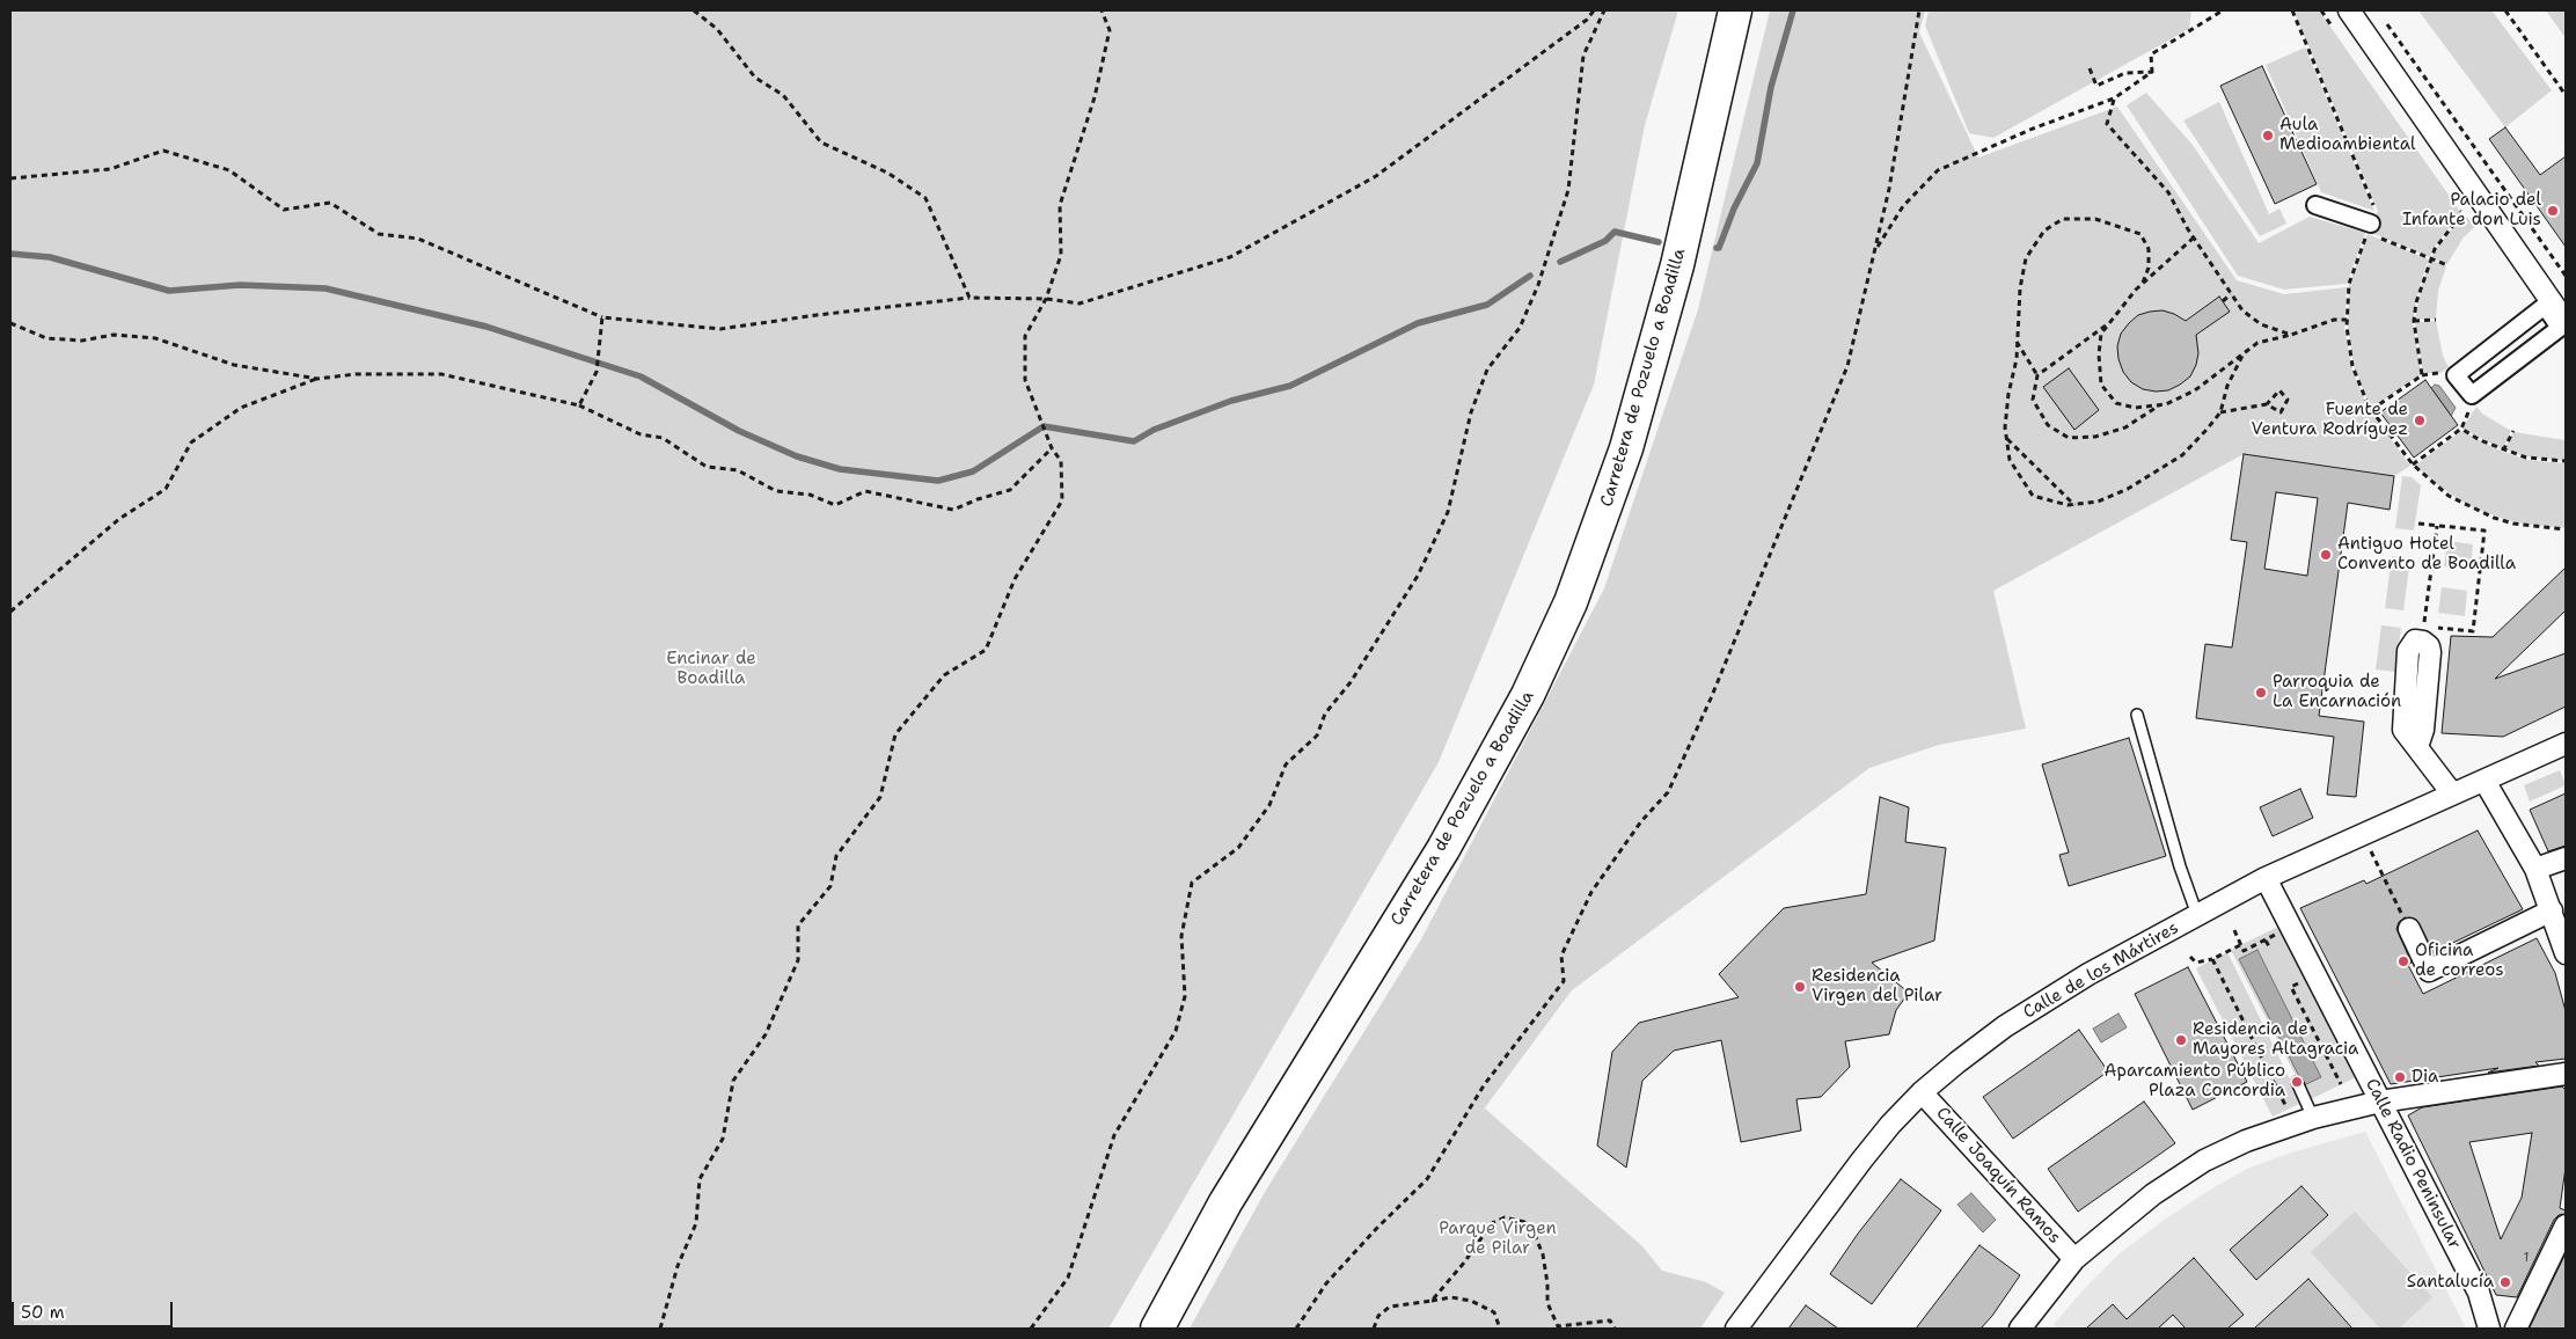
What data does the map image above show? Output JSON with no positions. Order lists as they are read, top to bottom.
{
  "streets": {
    "main road": ["Carretera de Pozuelo a Boadilla"],
    "street": ["Calle de los Mártires", "Calle Radio Peninsular", "Calle Joaquín Ramos"]
  },
  "crossings": [
    ["Calle de los Mártires", "Calle Radio Peninsular"],
    ["Calle de los Mártires", "Calle Joaquín Ramos"]
  ],
  "parks": ["Encinar de Boadilla", "Parque Virgen de Pilar"],
  "places": [
    "Aula Medioambiental",
    "Palacio del Infante don Luis",
    "Fuente de Ventura Rodríguez",
    "Antiguo Hotel Convento de Boadilla",
    "Parroquia de La Encarnación",
    "Oficina de correos",
    "Residencia Virgen del Pilar",
    "Residencia de Mayores Altagracia",
    "Dia",
    "Aparcamiento Público Plaza Concordia",
    "Santalucía"
  ],
  "house_numbers": ["1"],
  "scale_bar": "50 m"
}
